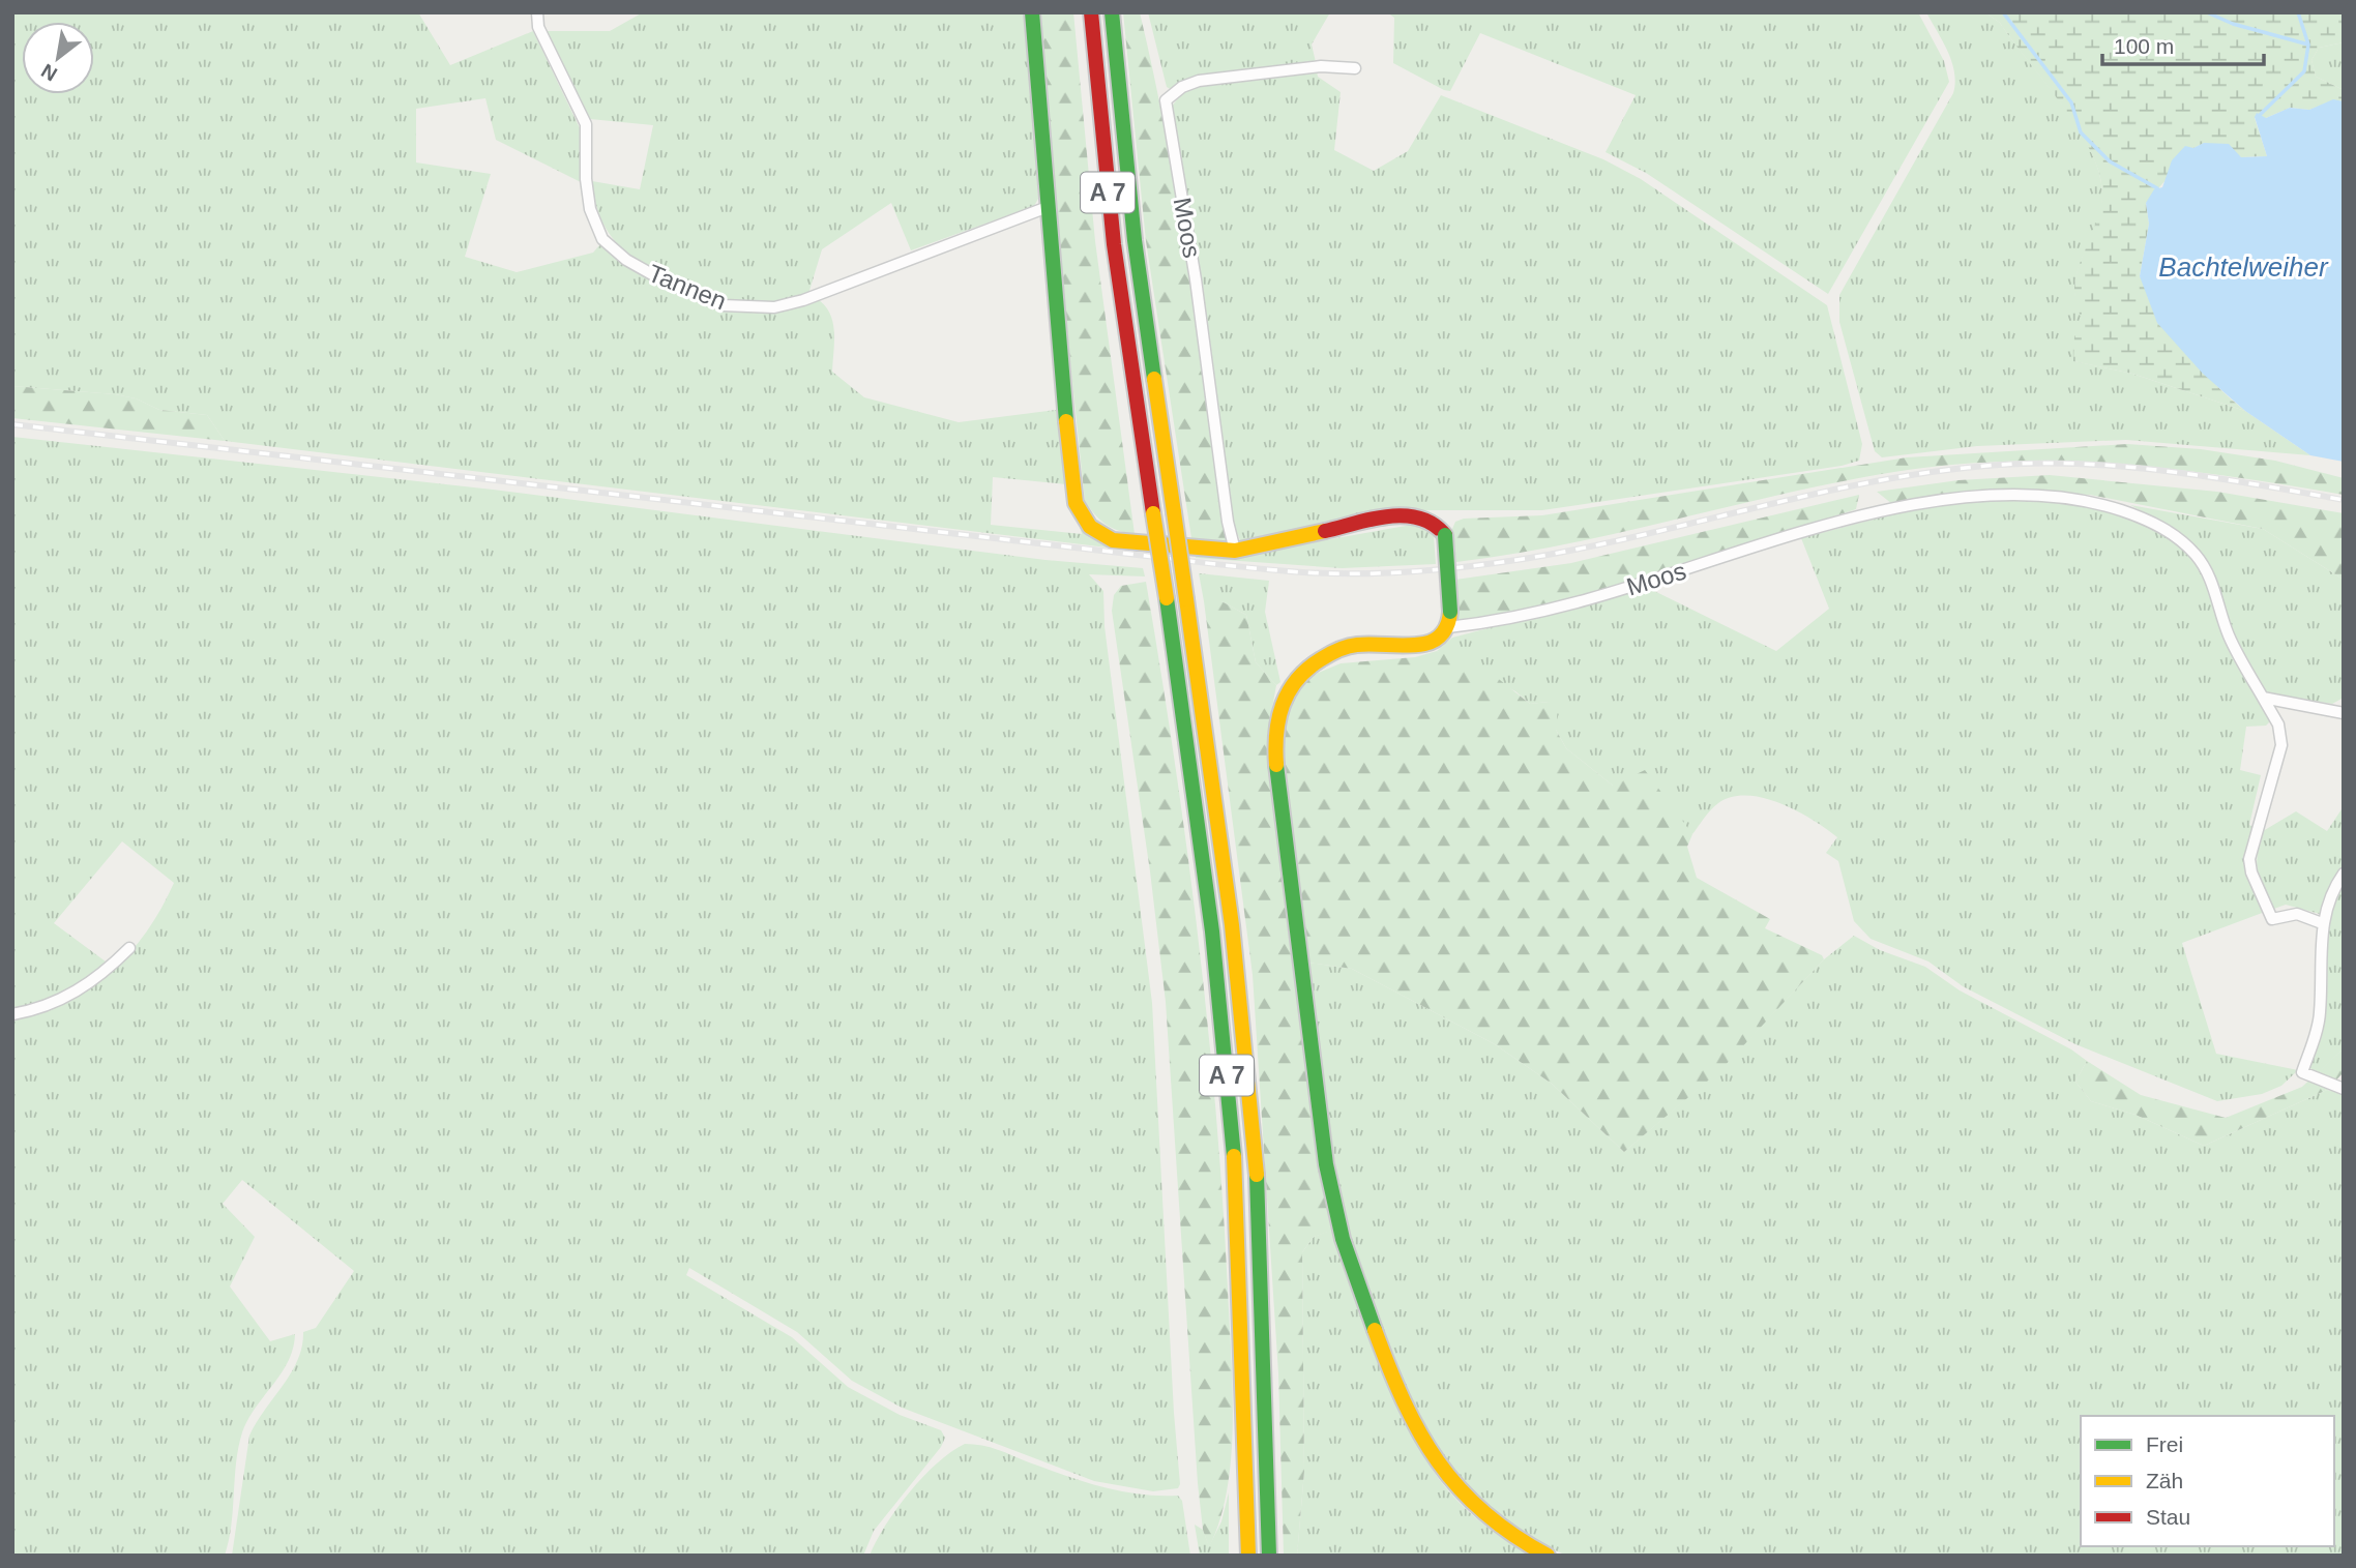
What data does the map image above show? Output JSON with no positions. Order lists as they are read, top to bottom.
{
  "streets": {
    "main road": ["A 7"],
    "street": ["Moos", "Tannen"]
  },
  "water": ["Bachtelweiher"],
  "legend": ["Frei", "Zäh", "Stau"],
  "scale_bar": "100 m",
  "north": "bottom left"
}
